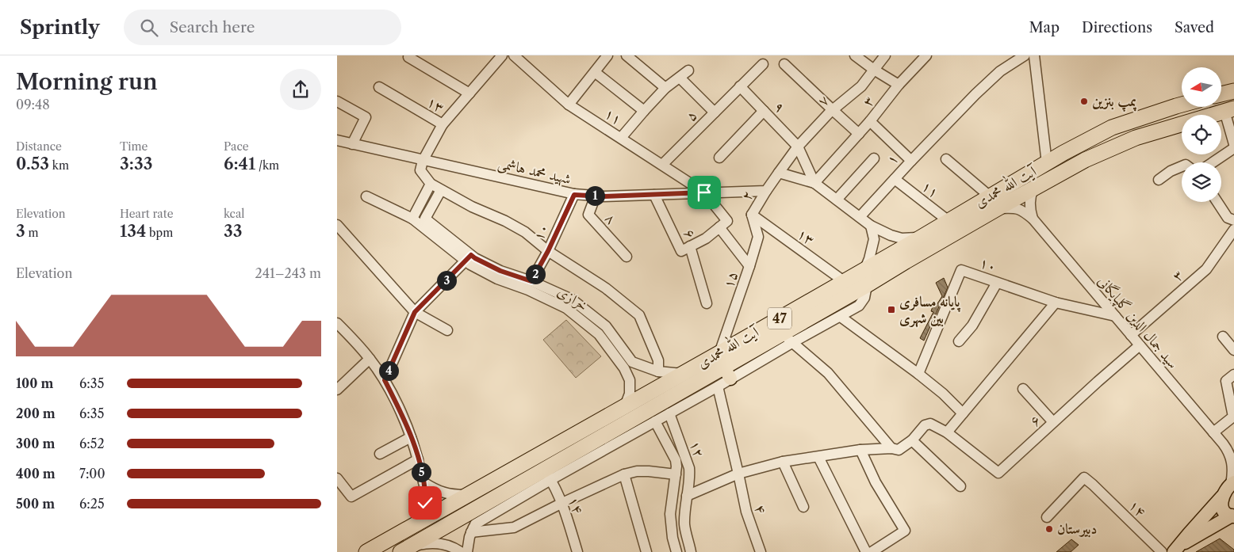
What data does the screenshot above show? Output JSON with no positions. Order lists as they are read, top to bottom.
{
  "streets": {
    "highway": ["آیت الله محمدی", "47"],
    "street": [
      "۷",
      "۳",
      "۱۳",
      "۹",
      "۵",
      "۱۱",
      "۱",
      "شهید محمد هاشمی",
      "۲",
      "۸",
      "۱۰",
      "۶",
      "۱۵",
      "خرازی",
      "سید جمال الدین گلپایگانی",
      "۱۲",
      "۱۴",
      "۴"
    ]
  },
  "crossings": [
    ["۷", "۹"],
    ["۳", "۱"],
    ["۳", "سید جمال الدین گلپایگانی"],
    ["۱۳", "شهید محمد هاشمی"],
    ["۱۳", "آیت الله محمدی"],
    ["۱۳", "۲"],
    ["۱۳", "۱۵"],
    ["۹", "۵"],
    ["۵", "۱۱"],
    ["۱۱", "۱"],
    ["۱۱", "شهید محمد هاشمی"],
    ["۱۱", "آیت الله محمدی"],
    ["شهید محمد هاشمی", "۲"],
    ["شهید محمد هاشمی", "۸"],
    ["شهید محمد هاشمی", "۱۰"],
    ["شهید محمد هاشمی", "۶"],
    ["آیت الله محمدی", "۱۵"],
    ["آیت الله محمدی", "خرازی"],
    ["آیت الله محمدی", "سید جمال الدین گلپایگانی"],
    ["آیت الله محمدی", "۱۲"],
    ["آیت الله محمدی", "۱۴"],
    ["۲", "۱۵"],
    ["۱۰", "خرازی"],
    ["۱۰", "سید جمال الدین گلپایگانی"],
    ["۶", "سید جمال الدین گلپایگانی"]
  ],
  "places": {
    "other": ["پمپ بنزین", "دبیرستان"],
    "transit": ["پایانه مسافری بین شهری"]
  },
  "north": "left",
  "page": {
    "header": "Sprintly",
    "search": "Search here",
    "nav": ["Map", "Directions", "Saved"],
    "heading": ["Morning run", "09:48"],
    "stats": [
      ["Distance", "0.53 km"],
      ["Time", "3:33"],
      ["Pace", "6:41 /km"],
      ["Elevation", "3 m"],
      ["Heart rate", "134 bpm"],
      ["kcal", "33"]
    ],
    "pins": [
      "1",
      "2",
      "3",
      "4",
      "5"
    ],
    "chart": ["Elevation", "241–243 m"],
    "list": [
      {
        "name": "100 m",
        "note": "6:35"
      },
      {
        "name": "200 m",
        "note": "6:35"
      },
      {
        "name": "300 m",
        "note": "6:52"
      },
      {
        "name": "400 m",
        "note": "7:00"
      },
      {
        "name": "500 m",
        "note": "6:25"
      }
    ]
  }
}
